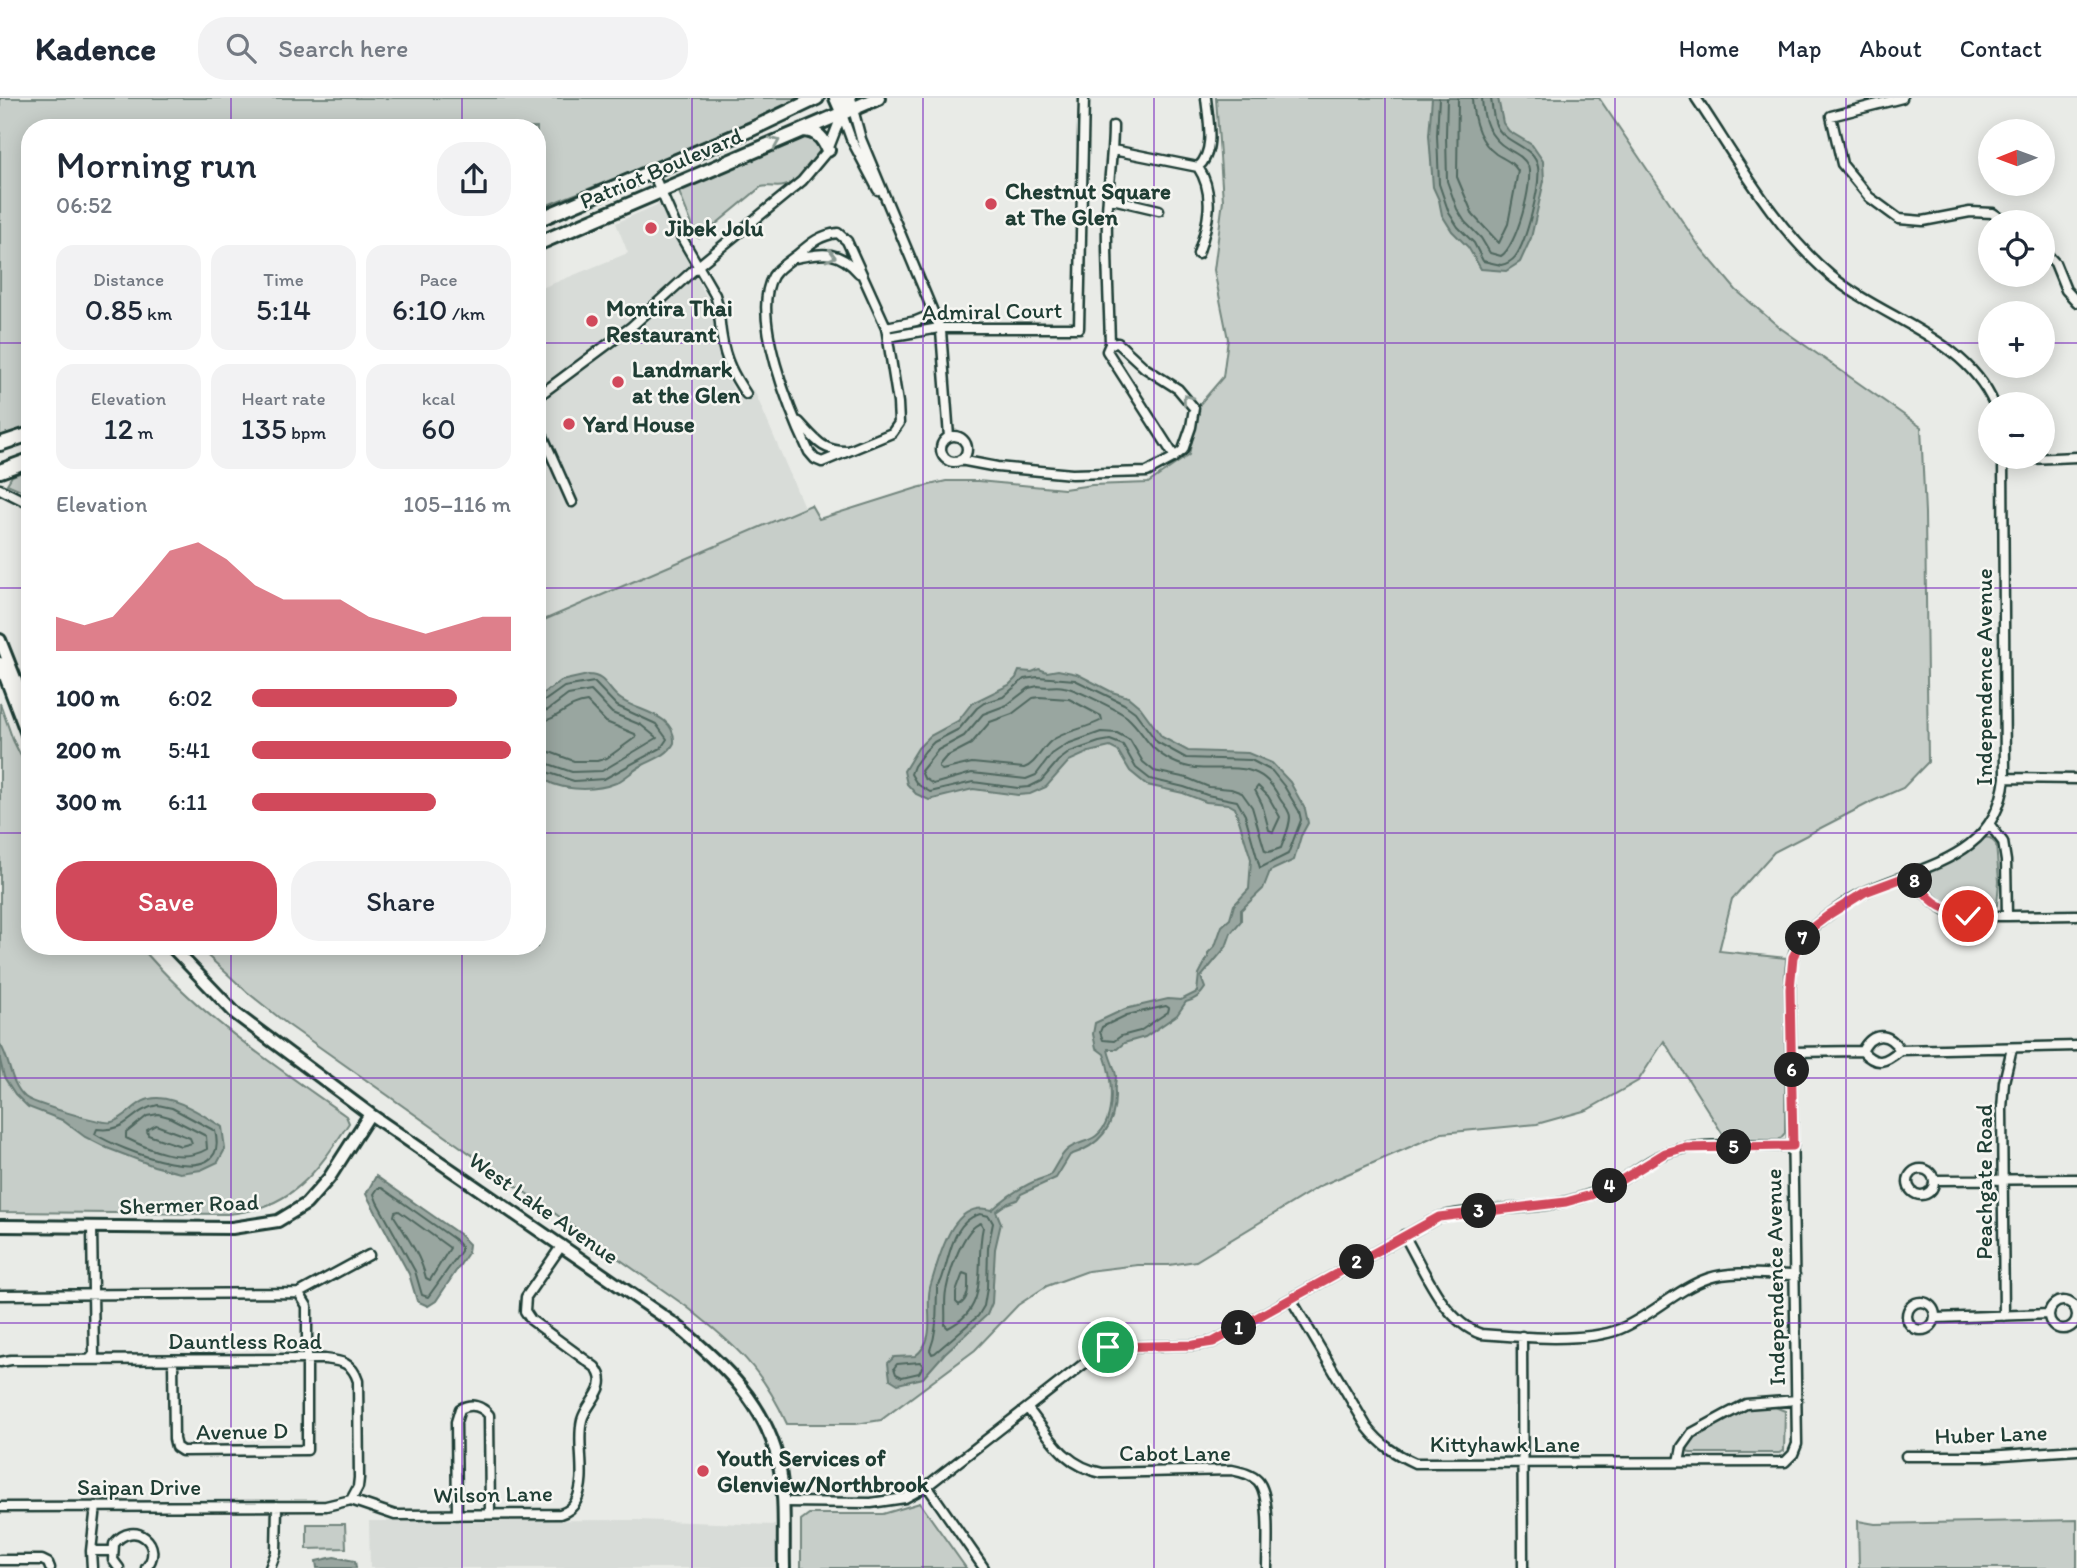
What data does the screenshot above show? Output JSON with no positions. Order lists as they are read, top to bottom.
{
  "streets": {
    "main road": ["Patriot Boulevard"],
    "street": [
      "Admiral Court",
      "Independence Avenue",
      "Peachgate Road",
      "Shermer Road",
      "West Lake Avenue",
      "Dauntless Road",
      "Avenue D",
      "Huber Lane",
      "Kittyhawk Lane",
      "Cabot Lane",
      "Saipan Drive",
      "Wilson Lane"
    ]
  },
  "crossings": [
    ["Independence Avenue", "Kittyhawk Lane"],
    ["Shermer Road", "West Lake Avenue"],
    ["West Lake Avenue", "Wilson Lane"],
    ["Dauntless Road", "Avenue D"],
    ["Dauntless Road", "Saipan Drive"],
    ["Dauntless Road", "Wilson Lane"],
    ["Saipan Drive", "Wilson Lane"]
  ],
  "places": [
    "Chestnut Square at The Glen",
    "Jibek Jolu",
    "Montira Thai Restaurant",
    "Landmark at the Glen",
    "Yard House",
    "Youth Services of Glenview/Northbrook"
  ],
  "north": "left",
  "page": {
    "header": "Kadence",
    "search": "Search here",
    "nav": [
      "Home",
      "Map",
      "About",
      "Contact"
    ],
    "map_buttons": ["+", "−"],
    "heading": ["Morning run", "06:52"],
    "stats": [
      ["Distance", "0.85 km"],
      ["Time", "5:14"],
      ["Pace", "6:10 /km"],
      ["Elevation", "12 m"],
      ["Heart rate", "135 bpm"],
      ["kcal", "60"]
    ],
    "chart": ["Elevation", "105–116 m"],
    "list": [
      {
        "name": "100 m",
        "note": "6:02"
      },
      {
        "name": "200 m",
        "note": "5:41"
      },
      {
        "name": "300 m",
        "note": "6:11"
      }
    ],
    "buttons": ["Save", "Share"],
    "pins": [
      "8",
      "7",
      "6",
      "5",
      "4",
      "3",
      "2",
      "1"
    ]
  }
}
